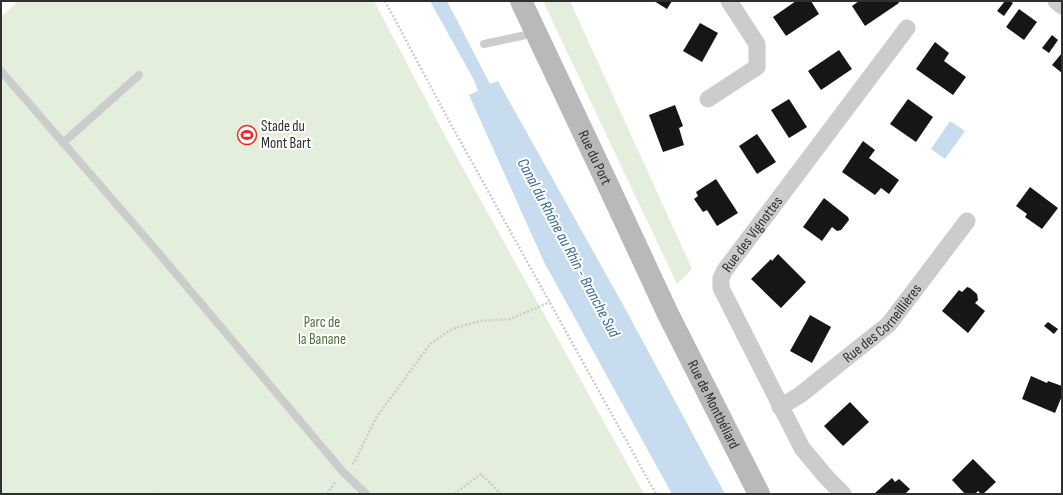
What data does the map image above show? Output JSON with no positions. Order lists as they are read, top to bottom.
{
  "streets": {
    "main road": ["Rue du Port", "Rue de Montbéliard"],
    "street": ["Rue des Vignottes", "Rue des Corneillières"]
  },
  "crossings": [
    ["Rue du Port", "Rue de Montbéliard"],
    ["Rue des Vignottes", "Rue des Corneillières"]
  ],
  "water": ["Canal du Rhône au Rhin - Branche Sud"],
  "parks": ["Parc de la Banane"],
  "places": {
    "sports": ["Stade du Mont Bart"]
  }
}
